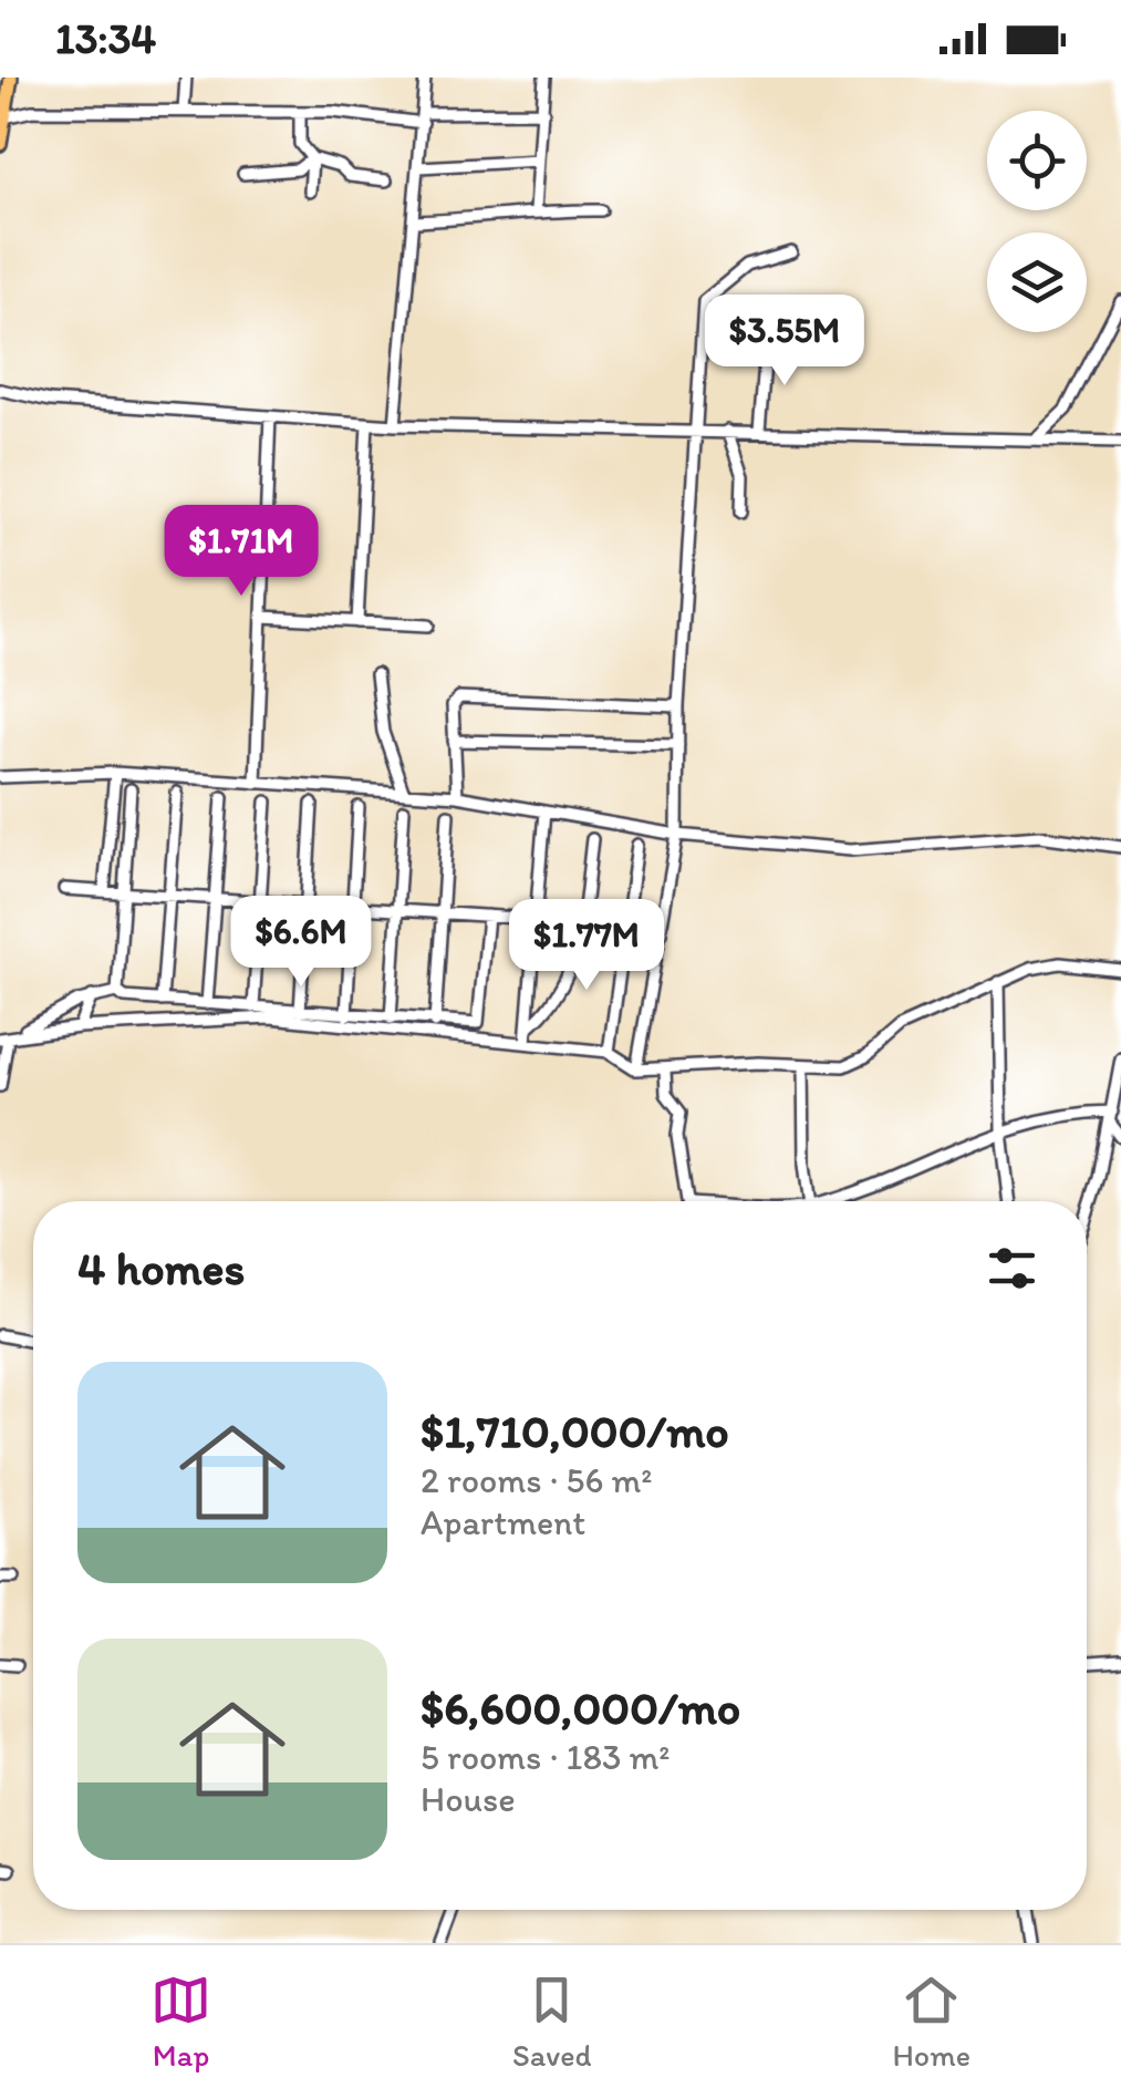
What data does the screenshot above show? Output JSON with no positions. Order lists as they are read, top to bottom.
{
  "page": {
    "status": "13:34",
    "price": [
      "$3.55M",
      "$1.71M",
      "$6.6M",
      "$1.77M"
    ],
    "heading": "4 homes",
    "list": [
      {
        "name": "$1,710,000/mo",
        "note": "2 rooms · 56 m² · Apartment"
      },
      {
        "name": "$6,600,000/mo",
        "note": "5 rooms · 183 m² · House"
      }
    ],
    "tabs": ["Map", "Saved", "Home"]
  }
}
